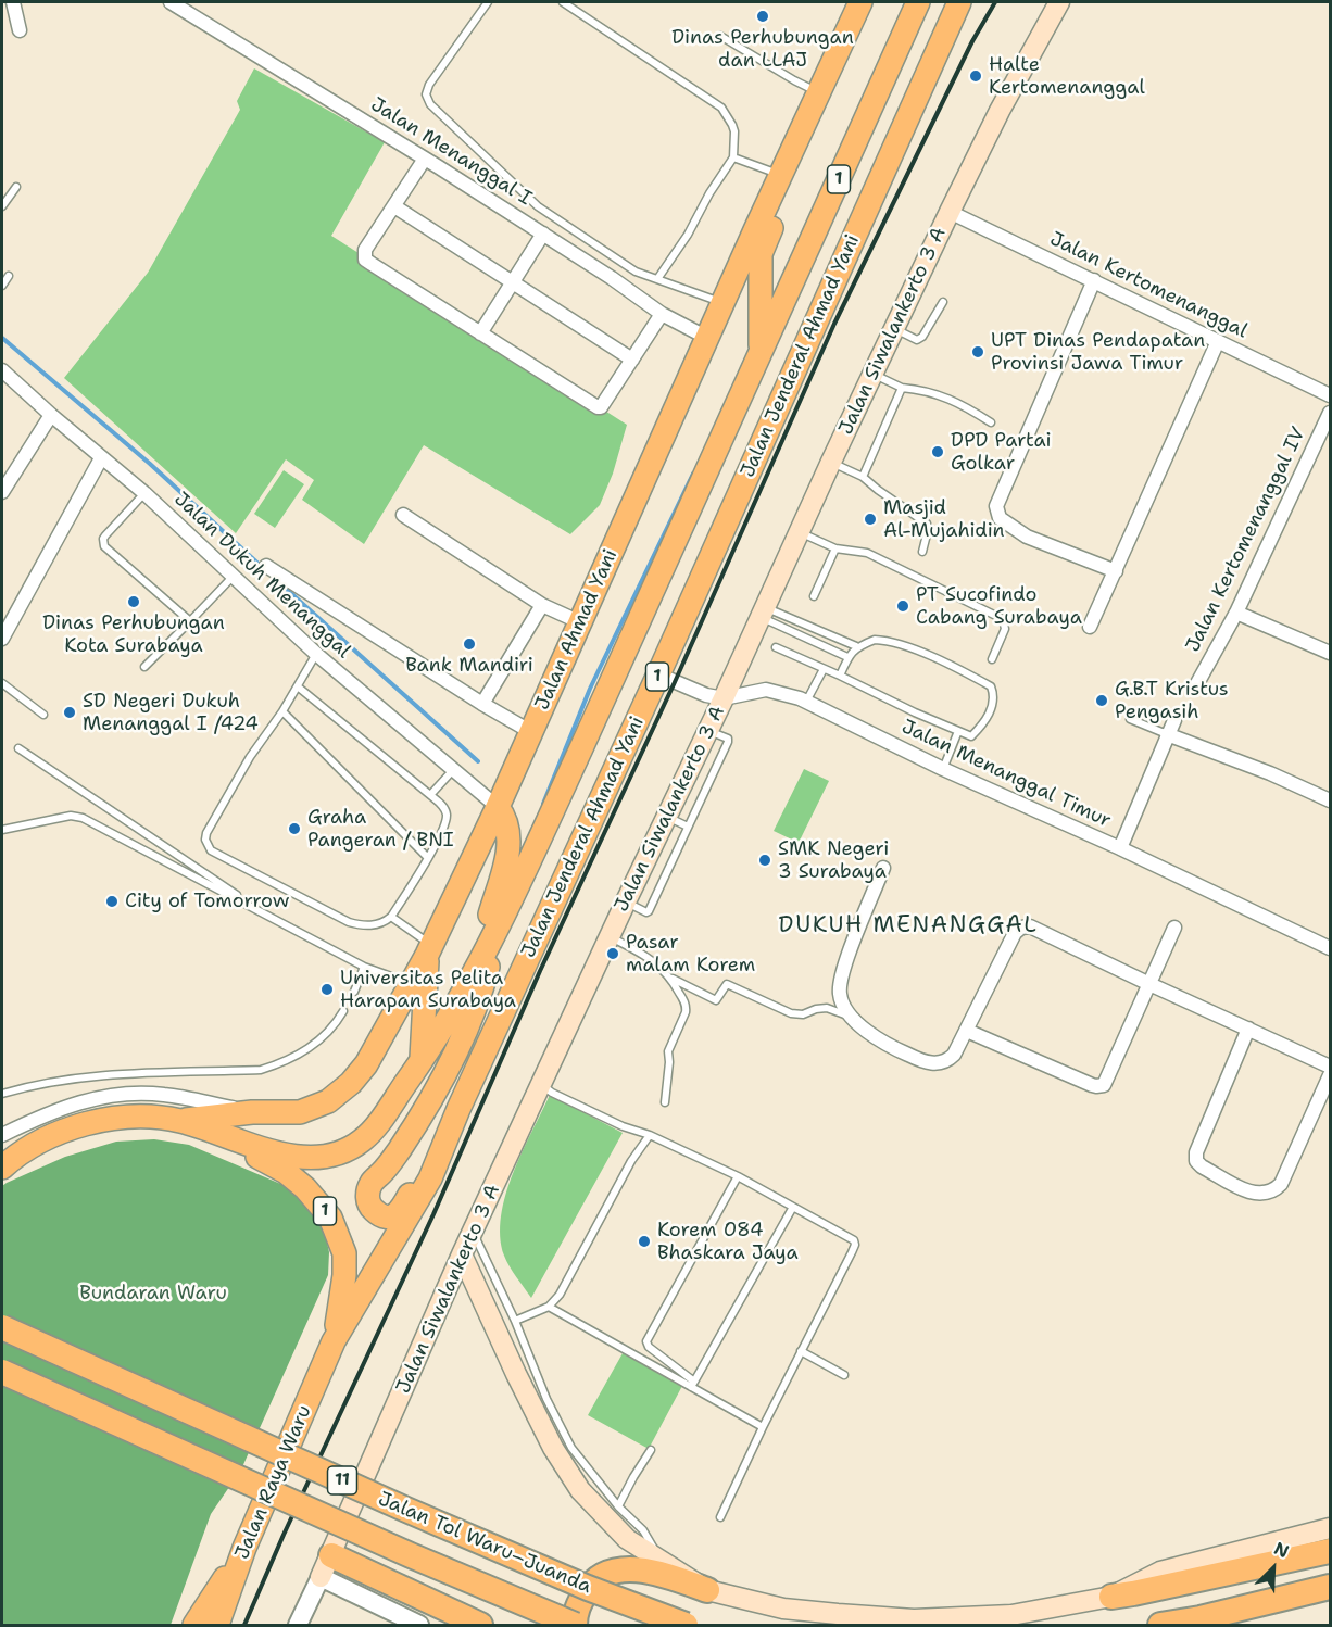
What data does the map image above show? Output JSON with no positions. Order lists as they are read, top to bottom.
{
  "streets": {
    "highway": [
      "1",
      "Jalan Jenderal Ahmad Yani",
      "Jalan Ahmad Yani",
      "11",
      "Jalan Raya Waru",
      "Jalan Tol Waru–Juanda"
    ],
    "main road": ["Jalan Siwalankerto 3 A"],
    "street": [
      "Jalan Menanggal I",
      "Jalan Kertomenanggal",
      "Jalan Kertomenanggal IV",
      "Jalan Dukuh Menanggal",
      "Jalan Menanggal Timur"
    ]
  },
  "crossings": [
    ["Jalan Menanggal I", "Jalan Ahmad Yani"],
    ["1", "Jalan Jenderal Ahmad Yani"],
    ["1", "Jalan Ahmad Yani"],
    ["1", "Jalan Raya Waru"],
    ["Jalan Kertomenanggal", "Jalan Siwalankerto 3 A"],
    ["Jalan Siwalankerto 3 A", "Jalan Menanggal Timur"],
    ["Jalan Jenderal Ahmad Yani", "Jalan Menanggal Timur"],
    ["Jalan Jenderal Ahmad Yani", "Jalan Raya Waru"],
    ["Jalan Dukuh Menanggal", "Jalan Ahmad Yani"]
  ],
  "districts": ["DUKUH MENANGGAL"],
  "parks": ["Bundaran Waru"],
  "places": [
    "Dinas Perhubungan dan LLAJ",
    "Halte Kertomenanggal",
    "UPT Dinas Pendapatan Provinsi Jawa Timur",
    "DPD Partai Golkar",
    "Masjid Al-Mujahidin",
    "Dinas Perhubungan Kota Surabaya",
    "PT Sucofindo Cabang Surabaya",
    "Bank Mandiri",
    "G.B.T Kristus Pengasih",
    "SD Negeri Dukuh Menanggal I /424",
    "Graha Pangeran / BNI",
    "SMK Negeri 3 Surabaya",
    "City of Tomorrow",
    "Pasar malam Korem",
    "Universitas Pelita Harapan Surabaya",
    "Korem 084 Bhaskara Jaya"
  ],
  "north": "top right"
}
